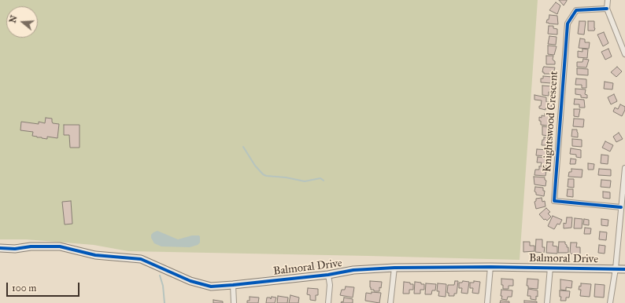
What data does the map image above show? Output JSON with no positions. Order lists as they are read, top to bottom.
{
  "streets": {
    "street": ["Knightswood Crescent", "Balmoral Drive"]
  },
  "scale_bar": "100 m",
  "north": "left"
}
